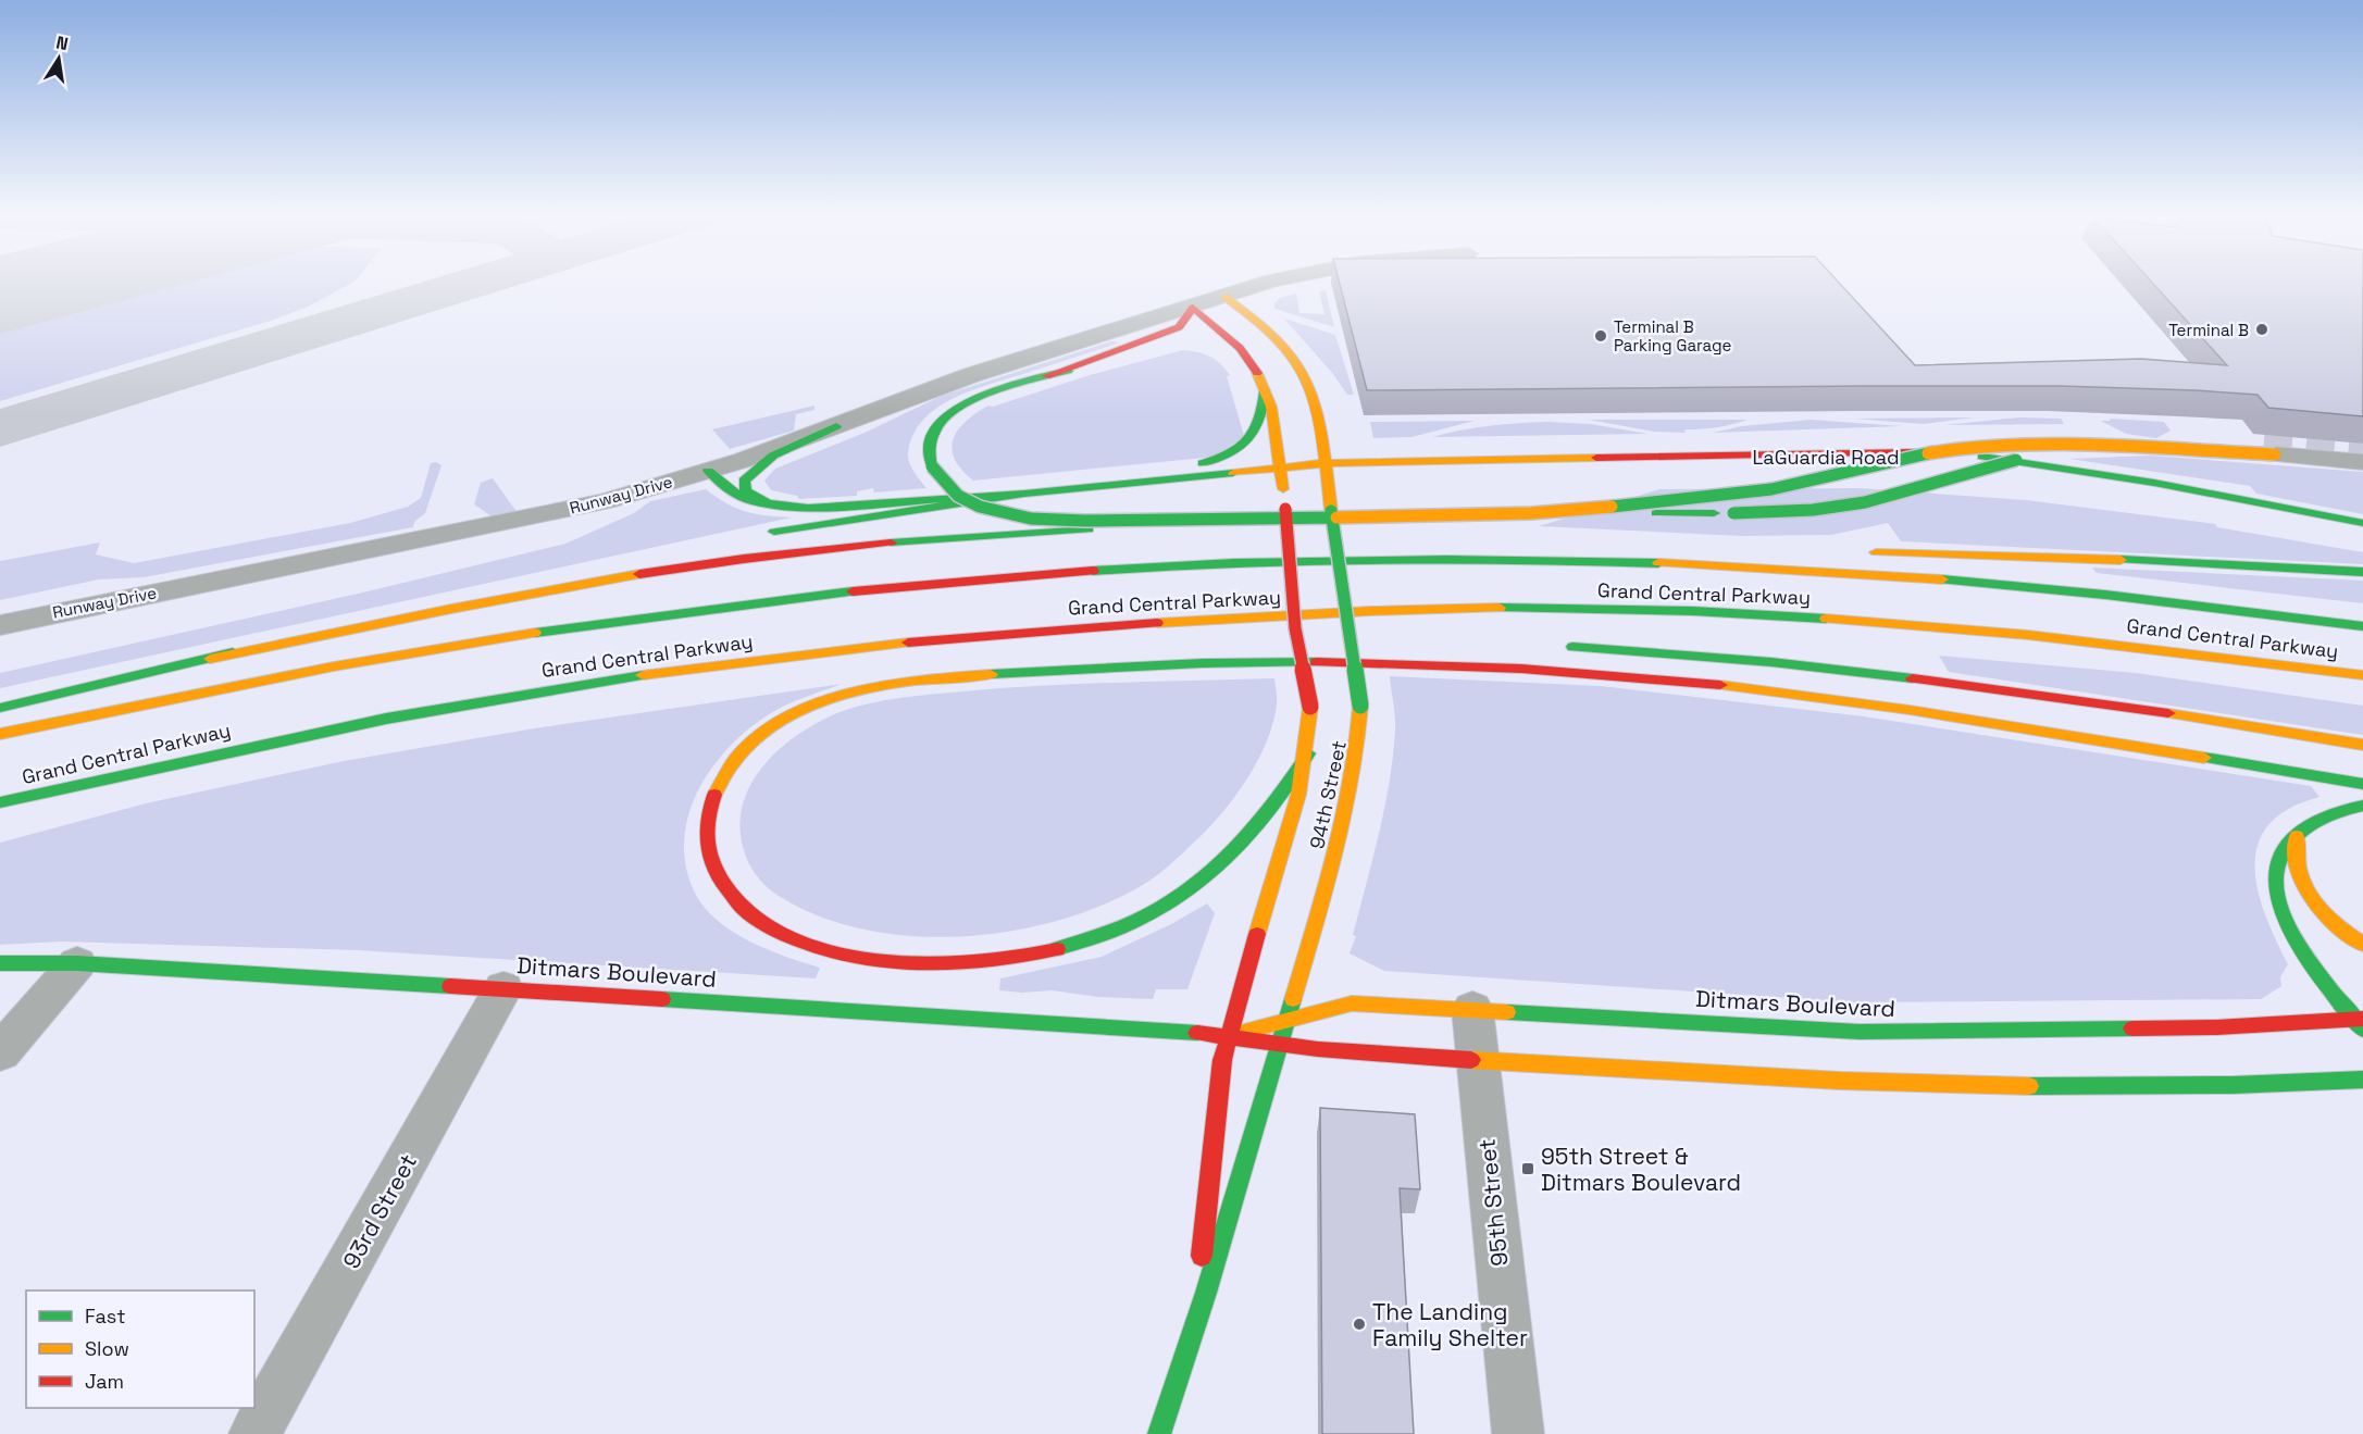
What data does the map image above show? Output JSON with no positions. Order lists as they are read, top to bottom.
{
  "streets": {
    "main road": [
      "LaGuardia Road",
      "Grand Central Parkway",
      "94th Street",
      "Ditmars Boulevard"
    ],
    "street": ["Runway Drive", "95th Street", "93rd Street"]
  },
  "crossings": [
    ["LaGuardia Road", "94th Street"],
    ["Runway Drive", "94th Street"],
    ["94th Street", "Ditmars Boulevard"],
    ["Ditmars Boulevard", "95th Street"],
    ["Ditmars Boulevard", "93rd Street"]
  ],
  "places": {
    "other": ["Terminal B", "Terminal B Parking Garage", "The Landing Family Shelter"],
    "transit": ["95th Street & Ditmars Boulevard"]
  },
  "legend": ["Fast", "Slow", "Jam"],
  "north": "top"
}
